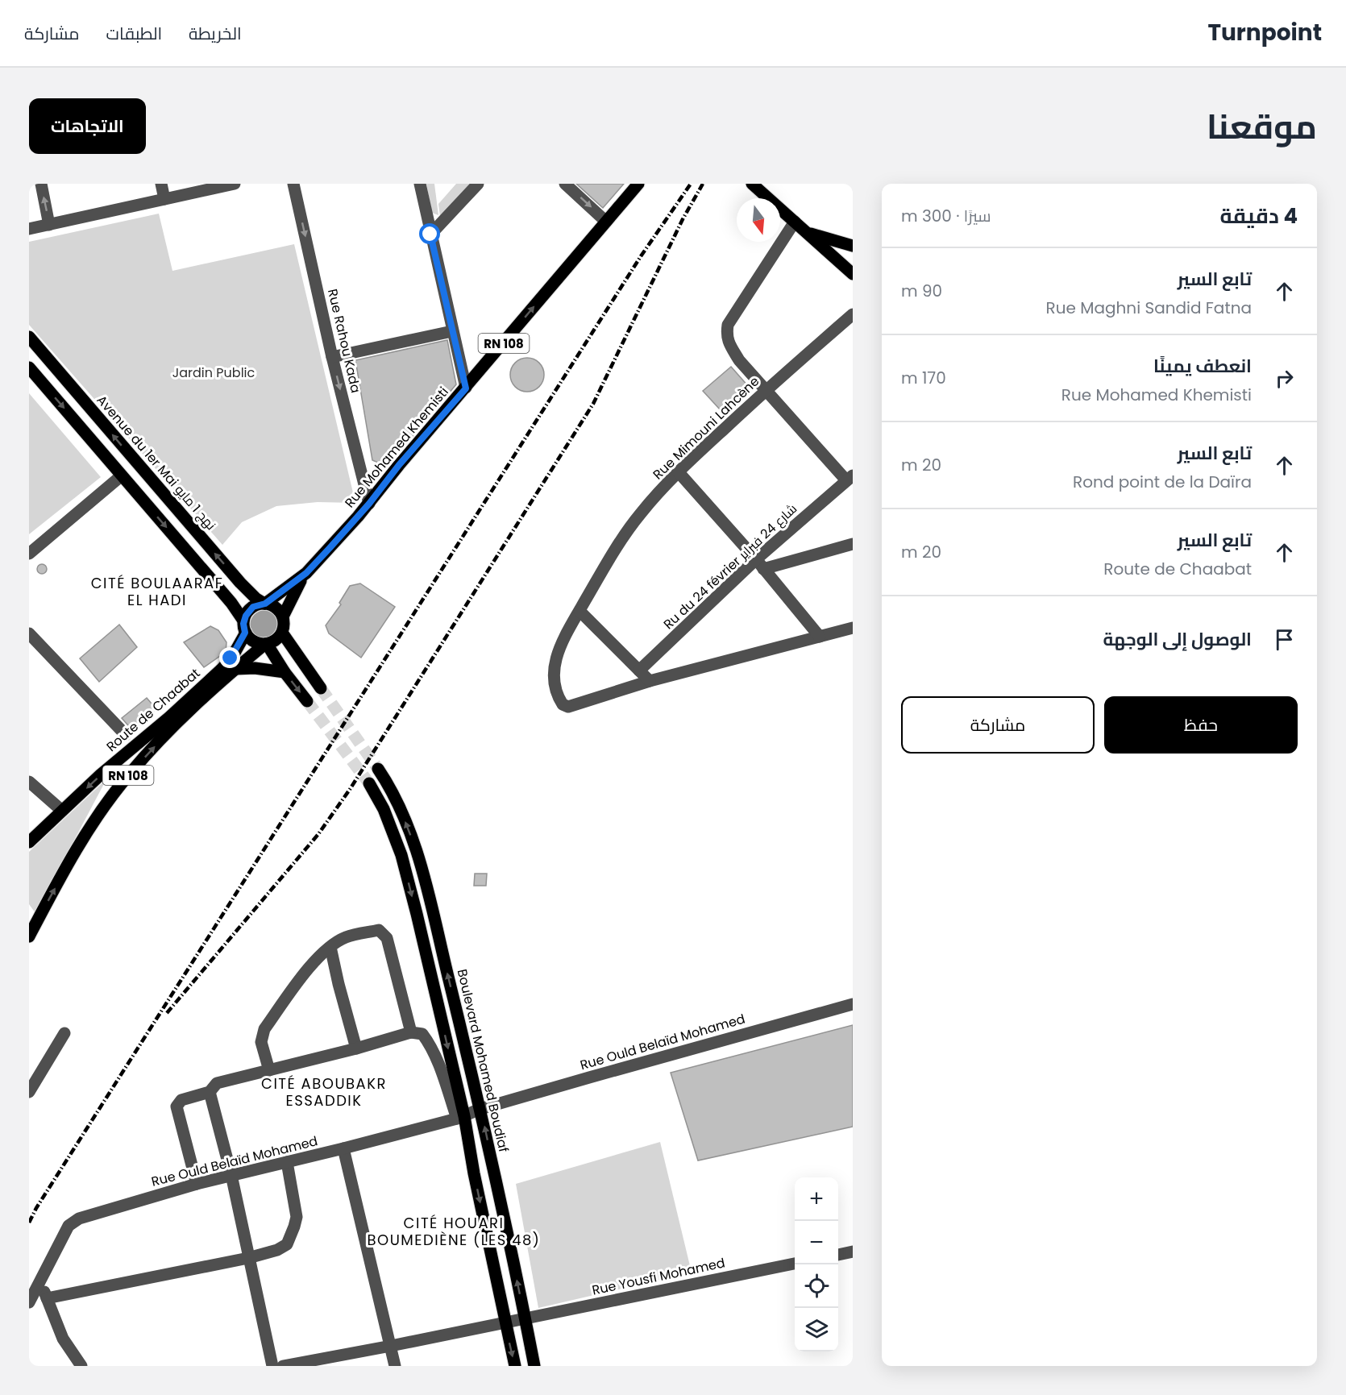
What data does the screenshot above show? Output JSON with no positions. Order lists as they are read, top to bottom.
{
  "streets": {
    "main road": [
      "RN 108",
      "Rue Mohamed Khemisti",
      "Avenue du 1er Mai نهج 1 مايو",
      "Route de Chaabat",
      "Boulevard Mohamed Boudiaf"
    ],
    "street": [
      "Rue Rahou Kada",
      "Rue Mimouni Lahcène",
      "Ru du 24 février شارع 24 فبراير",
      "Rue Ould Belaïd Mohamed",
      "Rue Yousfi Mohamed"
    ]
  },
  "crossings": [
    ["Rue Rahou Kada", "Rue Mohamed Khemisti"],
    ["Rue Mohamed Khemisti", "Avenue du 1er Mai نهج 1 مايو"],
    ["Rue Mohamed Khemisti", "Route de Chaabat"],
    ["Avenue du 1er Mai نهج 1 مايو", "Route de Chaabat"],
    ["Rue Ould Belaïd Mohamed", "Boulevard Mohamed Boudiaf"],
    ["Boulevard Mohamed Boudiaf", "Rue Yousfi Mohamed"]
  ],
  "one_way": ["Rue Rahou Kada", "Rue Mohamed Khemisti"],
  "districts": ["CITÉ BOULAARAF EL HADI", "CITÉ ABOUBAKR ESSADDIK", "CITÉ HOUARI BOUMEDIÈNE (LES 48)"],
  "parks": ["Jardin Public"],
  "north": "bottom",
  "page": {
    "header": "Turnpoint",
    "nav": ["الخريطة", "الطبقات", "مشاركة"],
    "title": "موقعنا",
    "buttons": [
      "الاتجاهات",
      ["حفظ", "مشاركة"]
    ],
    "heading": ["4 دقيقة", "سيرًا · 300 m"],
    "list": [
      ["تابع السير", "Rue Maghni Sandid Fatna", "90 m"],
      ["انعطف يمينًا", "Rue Mohamed Khemisti", "170 m"],
      ["تابع السير", "Rond point de la Daïra", "20 m"],
      ["تابع السير", "Route de Chaabat", "20 m"],
      "الوصول إلى الوجهة"
    ],
    "map_buttons": ["+", "−"]
  }
}
